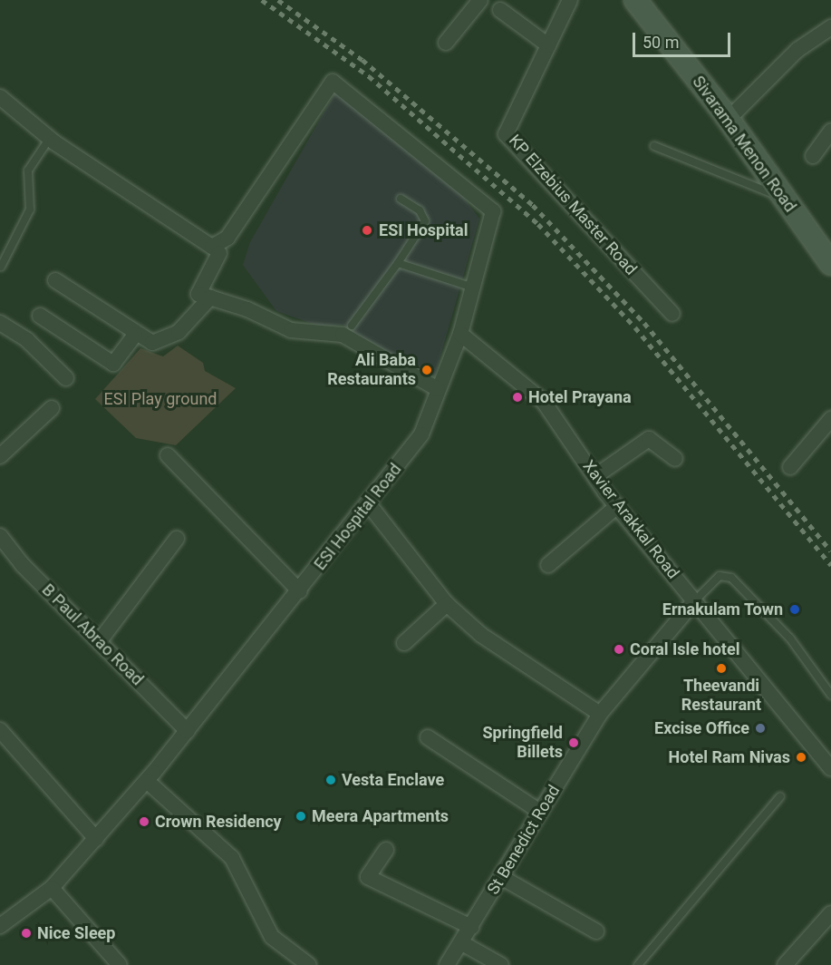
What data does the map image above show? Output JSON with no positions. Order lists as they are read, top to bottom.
{
  "streets": {
    "street": [
      "Sivarama Menon Road",
      "KP Elzebius Master Road",
      "ESI Hospital Road",
      "Xavier Arakkal Road",
      "B Paul Abrao Road",
      "St Benedict Road"
    ]
  },
  "crossings": [
    ["ESI Hospital Road", "Xavier Arakkal Road"],
    ["ESI Hospital Road", "B Paul Abrao Road"],
    ["Xavier Arakkal Road", "St Benedict Road"]
  ],
  "parks": ["ESI Play ground"],
  "places": [
    "ESI Hospital",
    "Ali Baba Restaurants",
    "Hotel Prayana",
    "Ernakulam Town",
    "Coral Isle hotel",
    "Theevandi Restaurant",
    "Excise Office",
    "Springfield Billets",
    "Hotel Ram Nivas",
    "Vesta Enclave",
    "Meera Apartments",
    "Crown Residency",
    "Nice Sleep"
  ],
  "scale_bar": "50 m"
}
